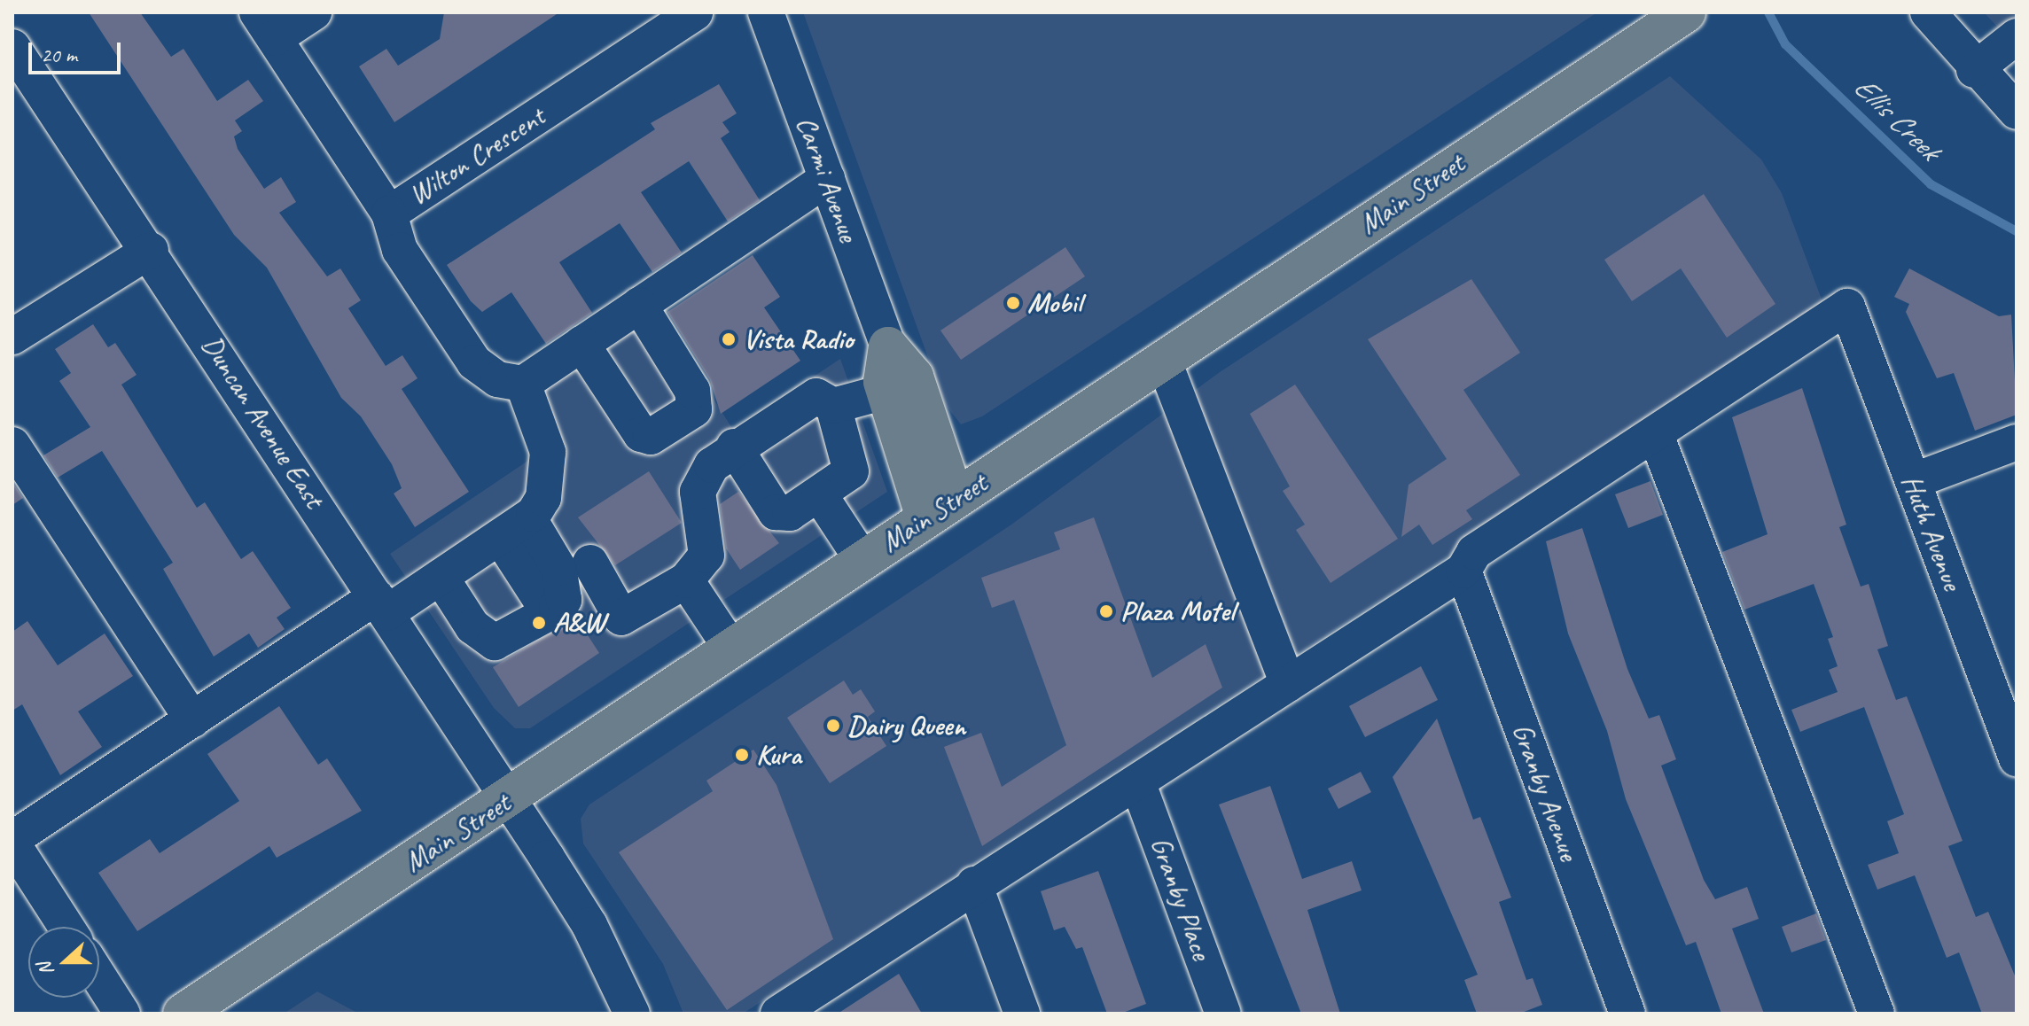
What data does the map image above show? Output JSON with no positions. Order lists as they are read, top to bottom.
{
  "streets": {
    "main road": ["Main Street"],
    "street": [
      "Wilton Crescent",
      "Carmi Avenue",
      "Duncan Avenue East",
      "Huth Avenue",
      "Granby Avenue",
      "Granby Place"
    ]
  },
  "crossings": [
    ["Main Street", "Duncan Avenue East"]
  ],
  "water": ["Ellis Creek"],
  "places": [
    "Mobil",
    "Vista Radio",
    "Plaza Motel",
    "A&W",
    "Dairy Queen",
    "Kura"
  ],
  "scale_bar": "20 m",
  "north": "left"
}
